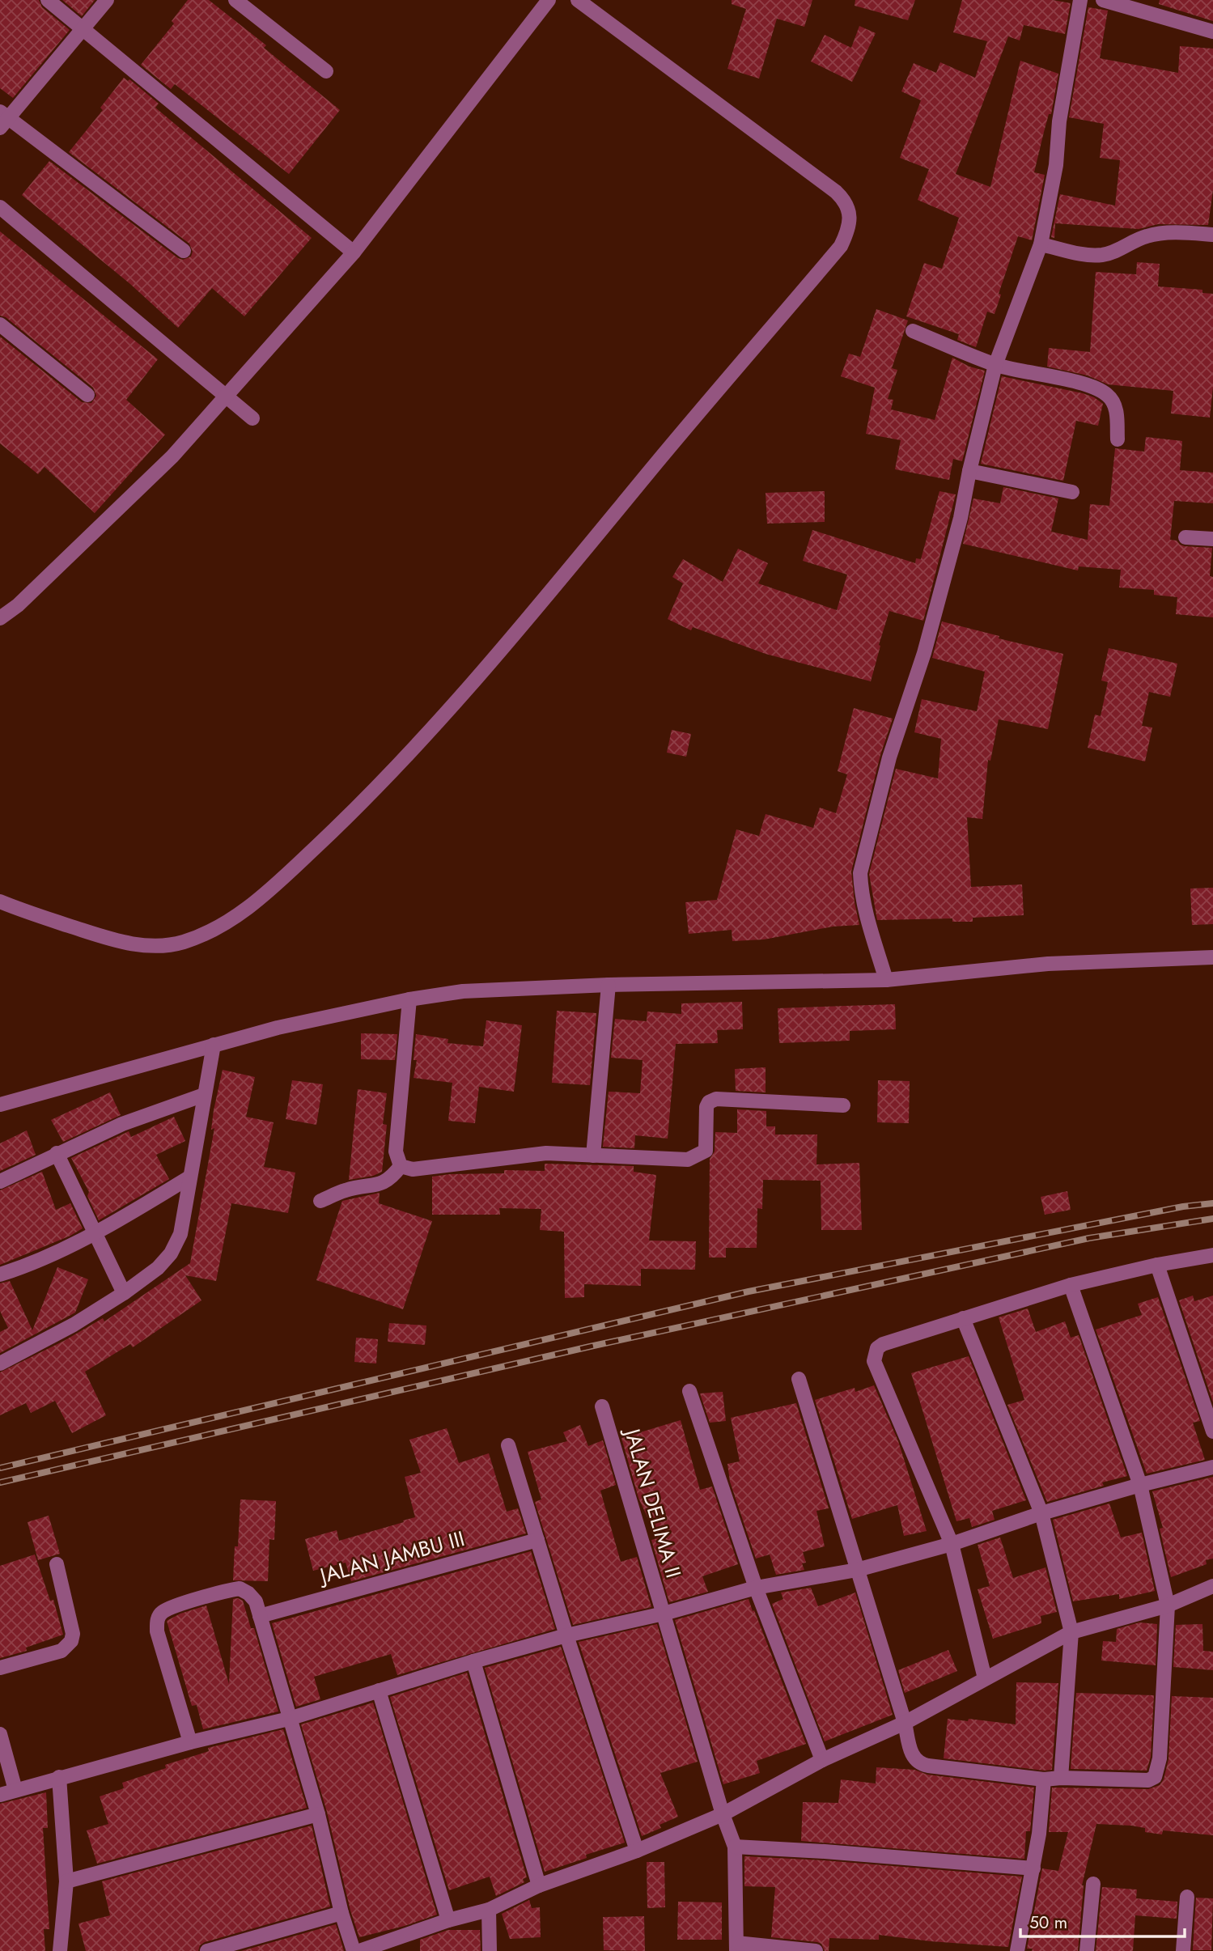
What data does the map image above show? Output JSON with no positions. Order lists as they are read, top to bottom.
{
  "streets": {
    "street": ["JALAN DELIMA II", "JALAN JAMBU III"]
  },
  "scale_bar": "50 m"
}
